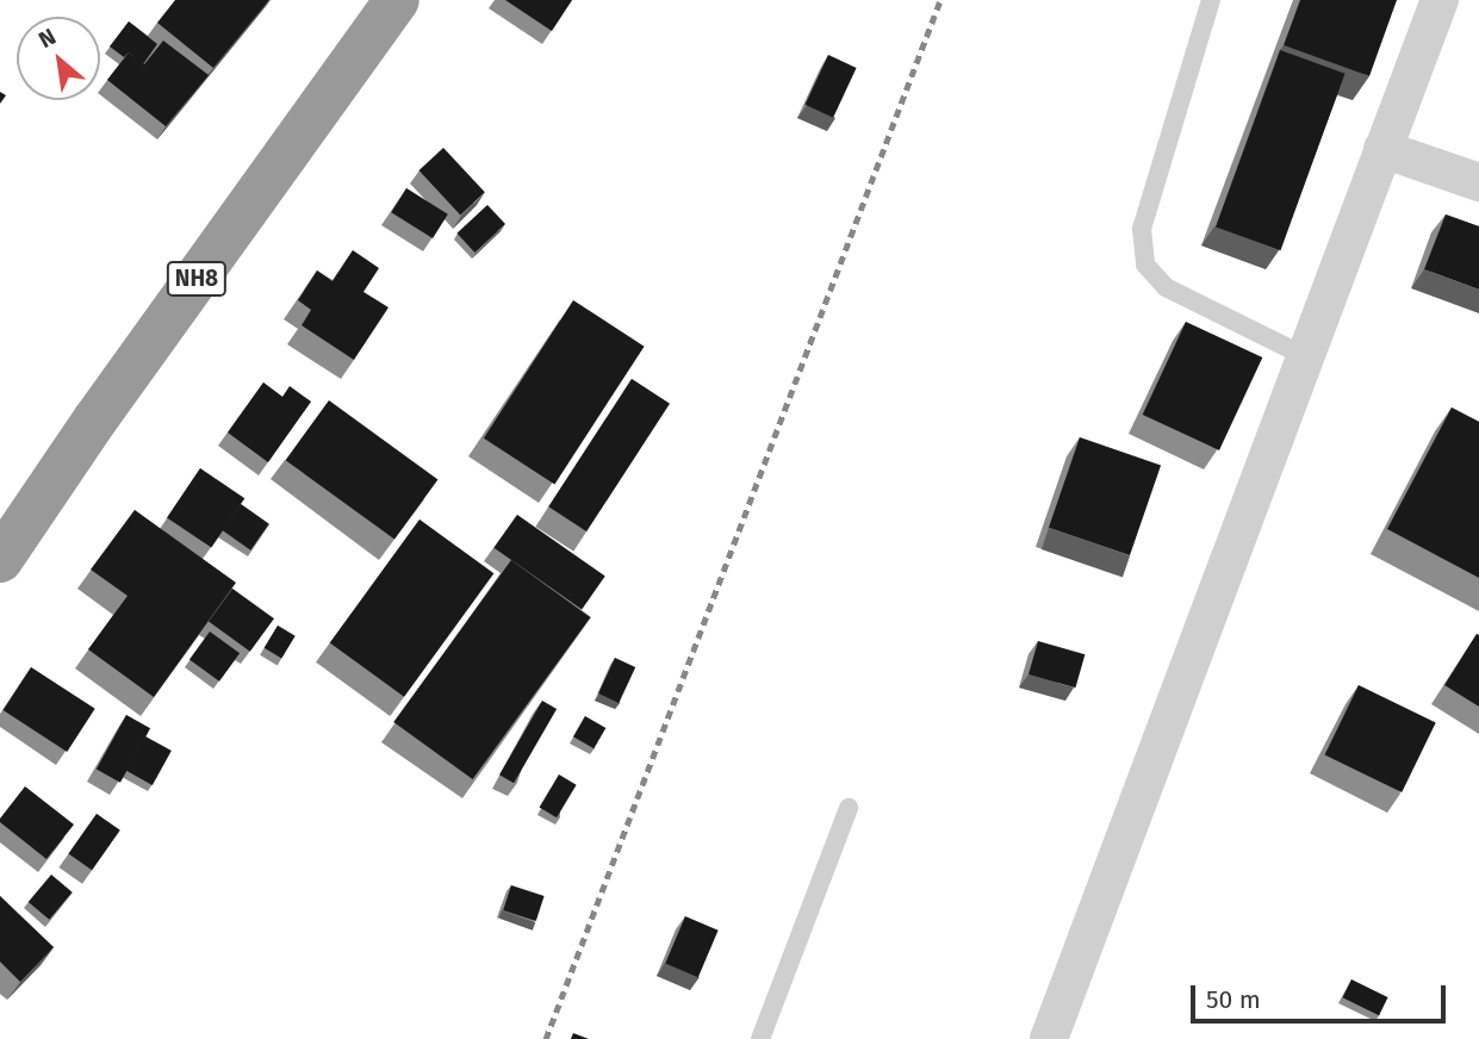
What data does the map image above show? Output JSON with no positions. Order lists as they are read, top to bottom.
{
  "streets": {
    "highway": ["NH8"]
  },
  "scale_bar": "50 m",
  "north": "top left"
}
